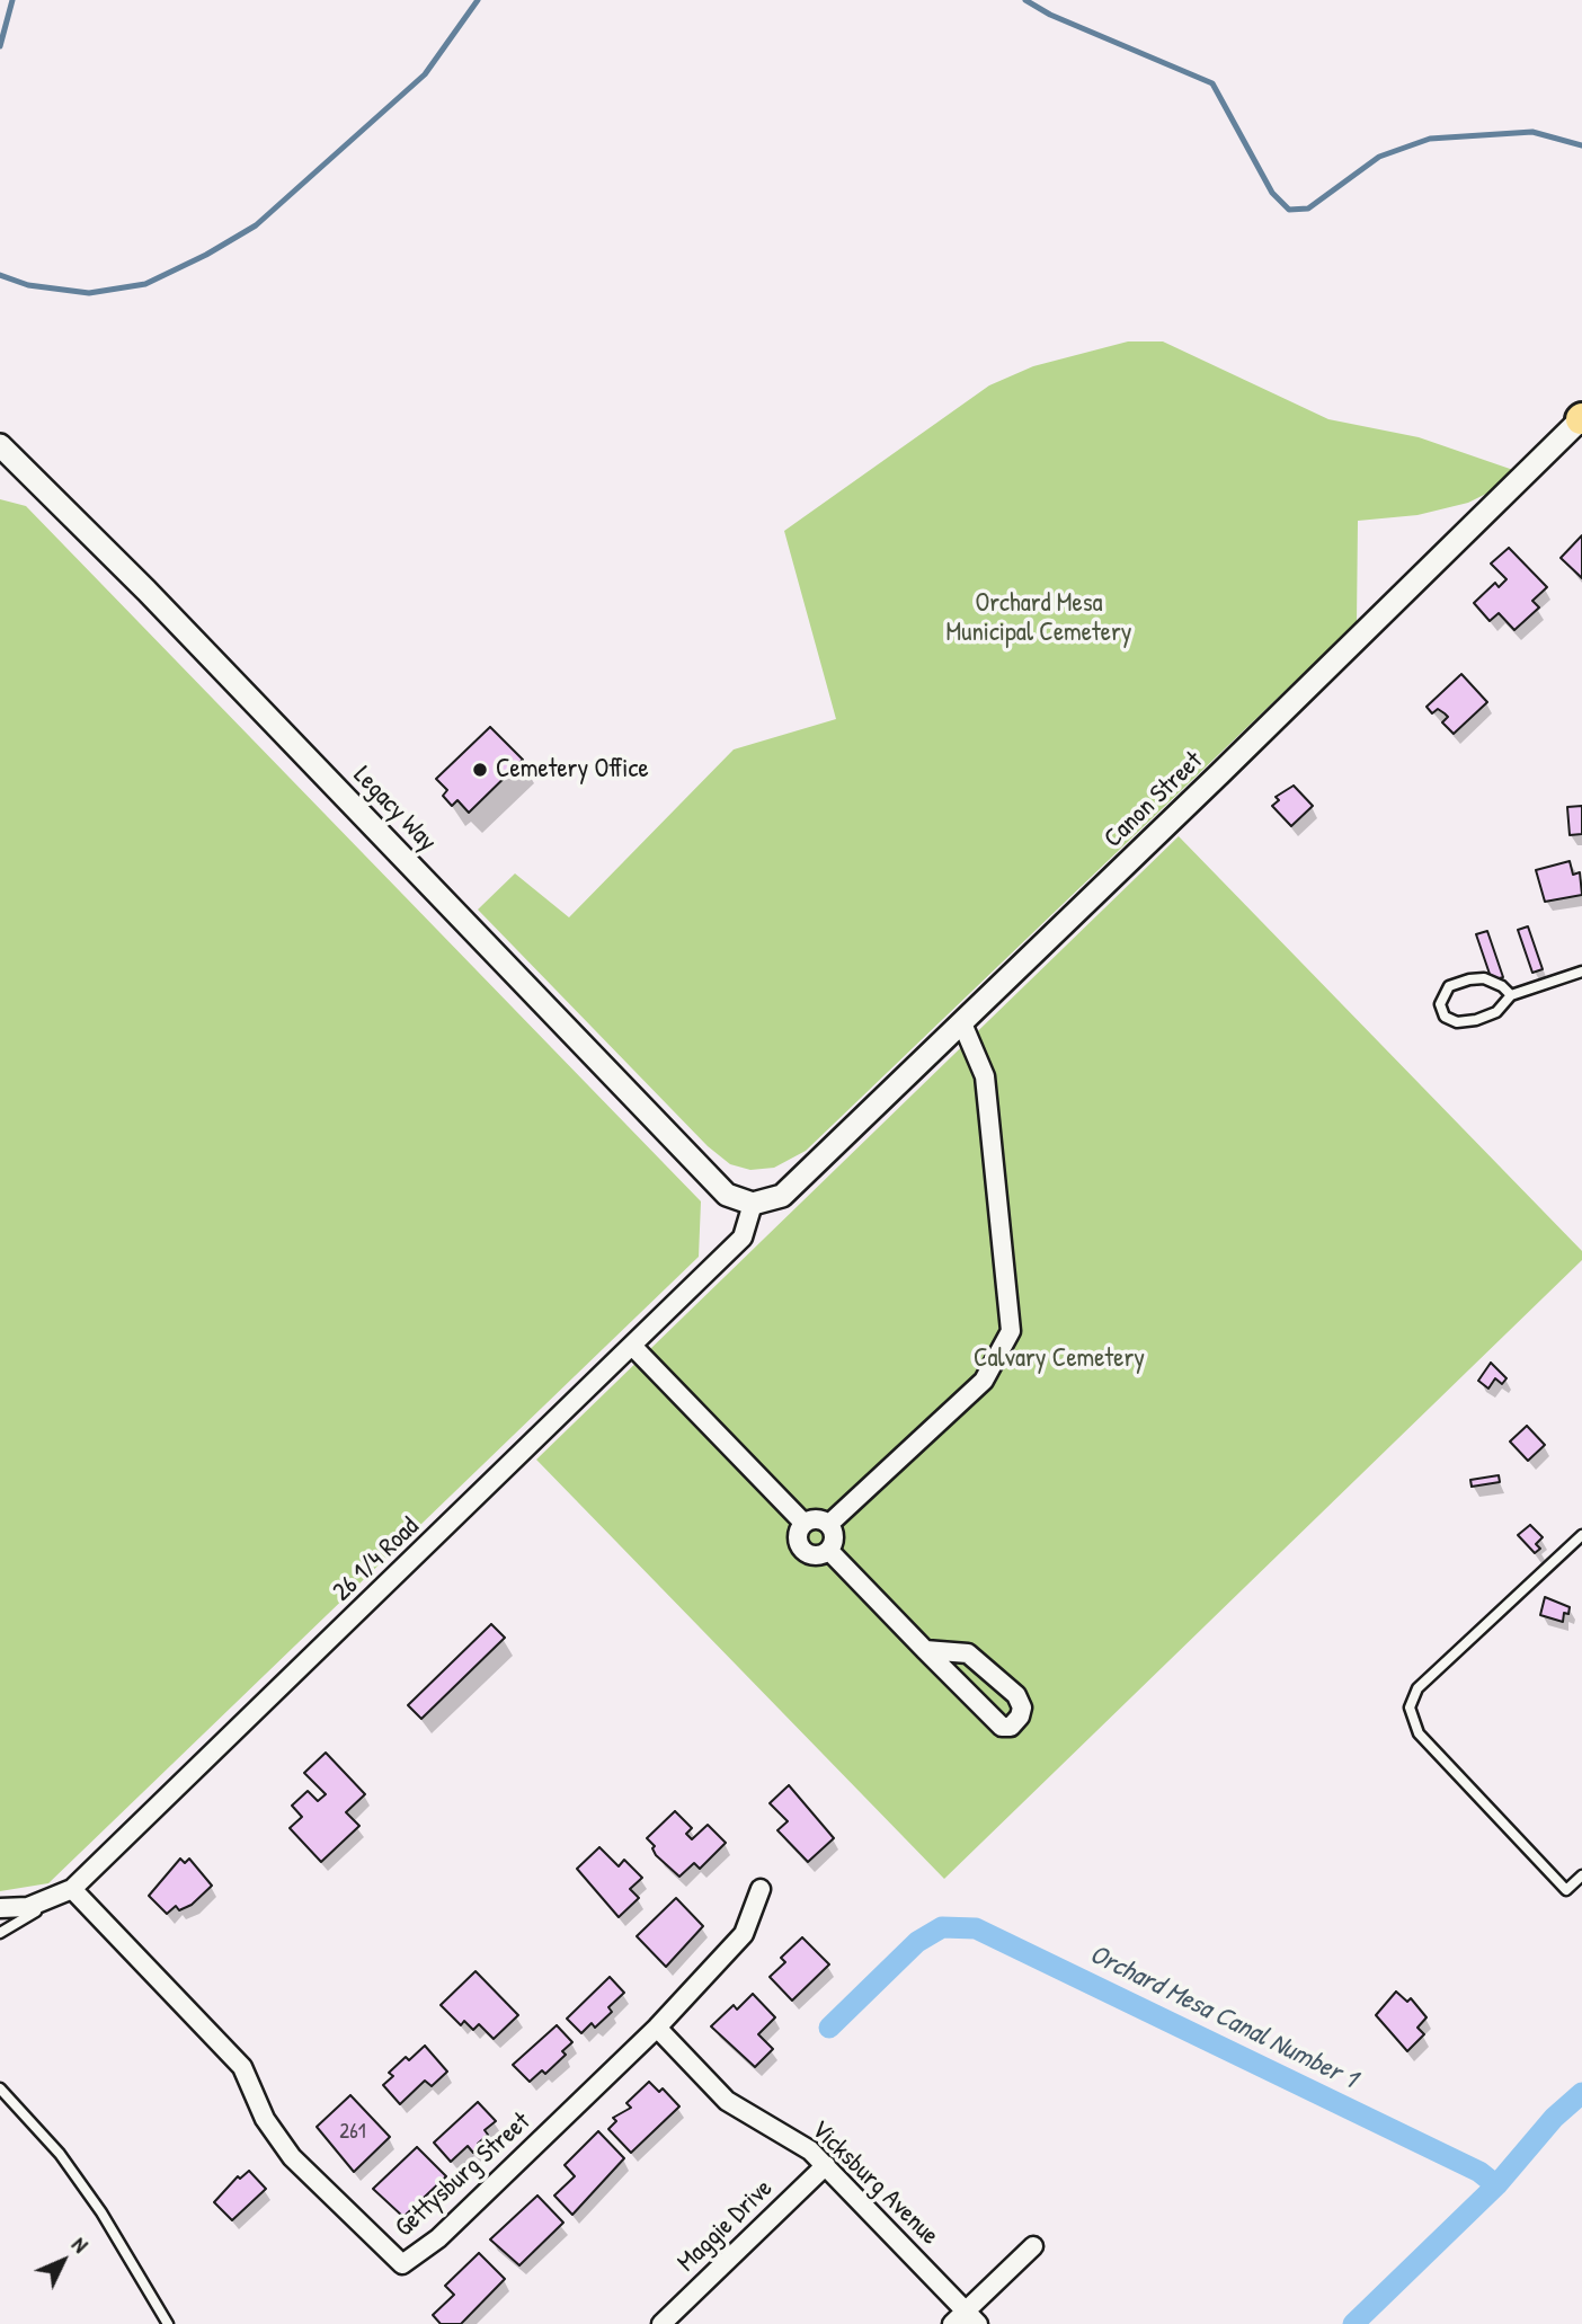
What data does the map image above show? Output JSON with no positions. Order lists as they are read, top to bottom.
{
  "streets": {
    "street": [
      "Canon Street",
      "Legacy Way",
      "26 1/4 Road",
      "Gettysburg Street",
      "Vicksburg Avenue",
      "Maggie Drive"
    ]
  },
  "crossings": [
    ["Canon Street", "Legacy Way"],
    ["Canon Street", "26 1/4 Road"],
    ["Legacy Way", "26 1/4 Road"],
    ["26 1/4 Road", "Gettysburg Street"],
    ["Gettysburg Street", "Vicksburg Avenue"],
    ["Vicksburg Avenue", "Maggie Drive"]
  ],
  "water": ["Orchard Mesa Canal Number 1"],
  "parks": ["Orchard Mesa Municipal Cemetery", "Calvary Cemetery"],
  "places": ["Cemetery Office"],
  "house_numbers": ["261"],
  "north": "top right"
}
